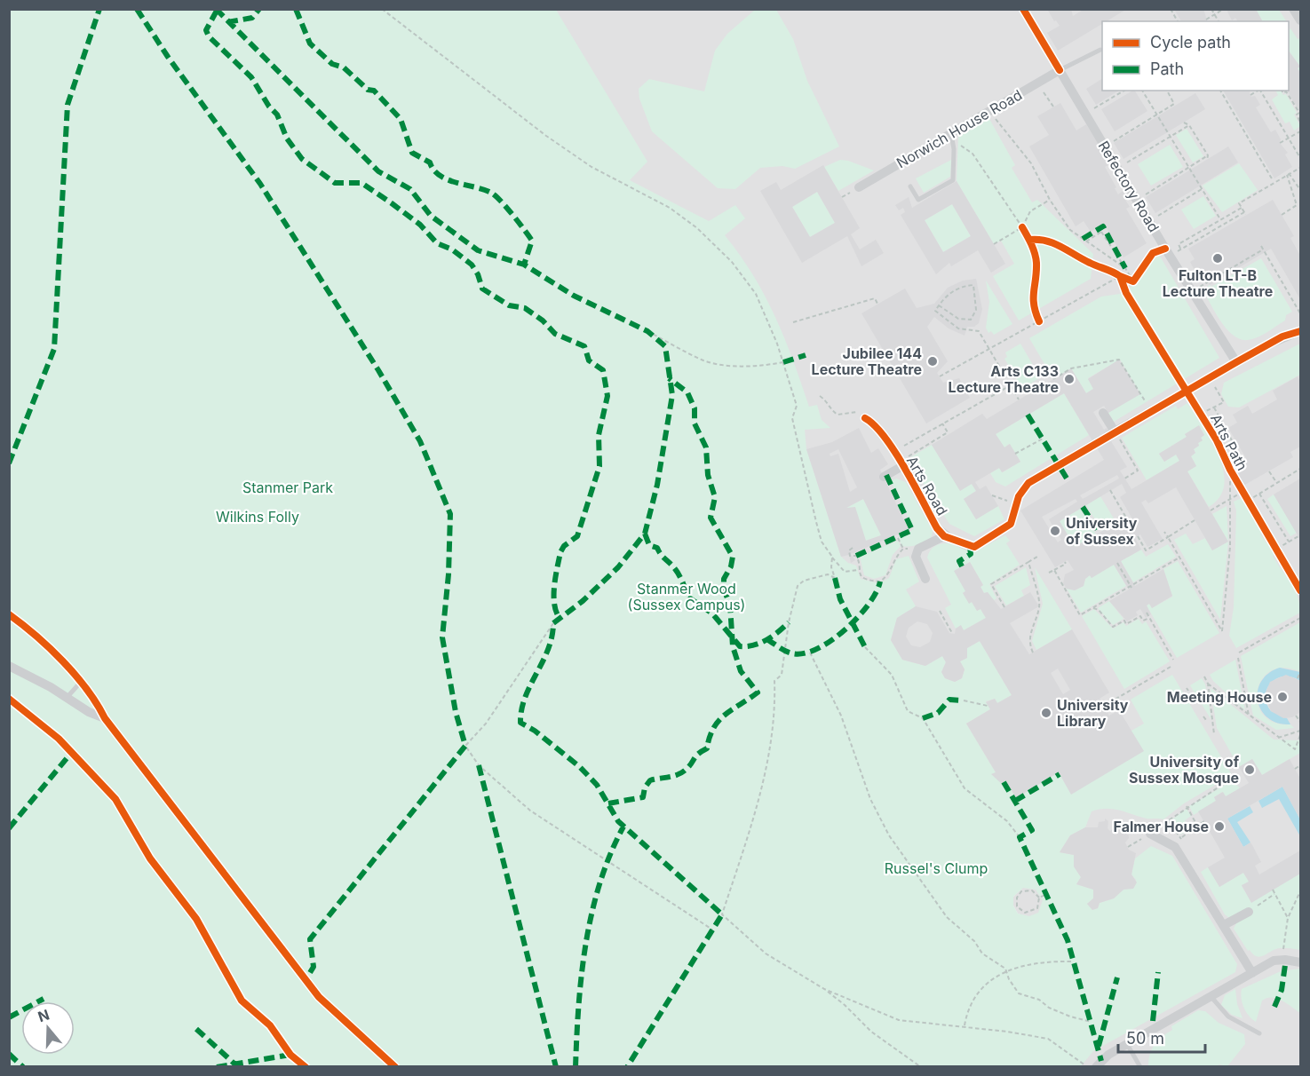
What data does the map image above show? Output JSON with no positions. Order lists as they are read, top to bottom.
{
  "streets": {
    "street": ["Norwich House Road", "Refectory Road", "Arts Road"],
    "cycle path": ["Arts Path"]
  },
  "crossings": [
    ["Norwich House Road", "Refectory Road"]
  ],
  "parks": [
    "Stanmer Park",
    "Wilkins Folly",
    "Stanmer Wood (Sussex Campus)",
    "Russel's Clump"
  ],
  "places": [
    "Fulton LT-B Lecture Theatre",
    "Jubilee 144 Lecture Theatre",
    "Arts C133 Lecture Theatre",
    "University of Sussex",
    "Meeting House",
    "University Library",
    "University of Sussex Mosque",
    "Falmer House"
  ],
  "legend": ["Cycle path", "Path"],
  "scale_bar": "50 m",
  "north": "top"
}
